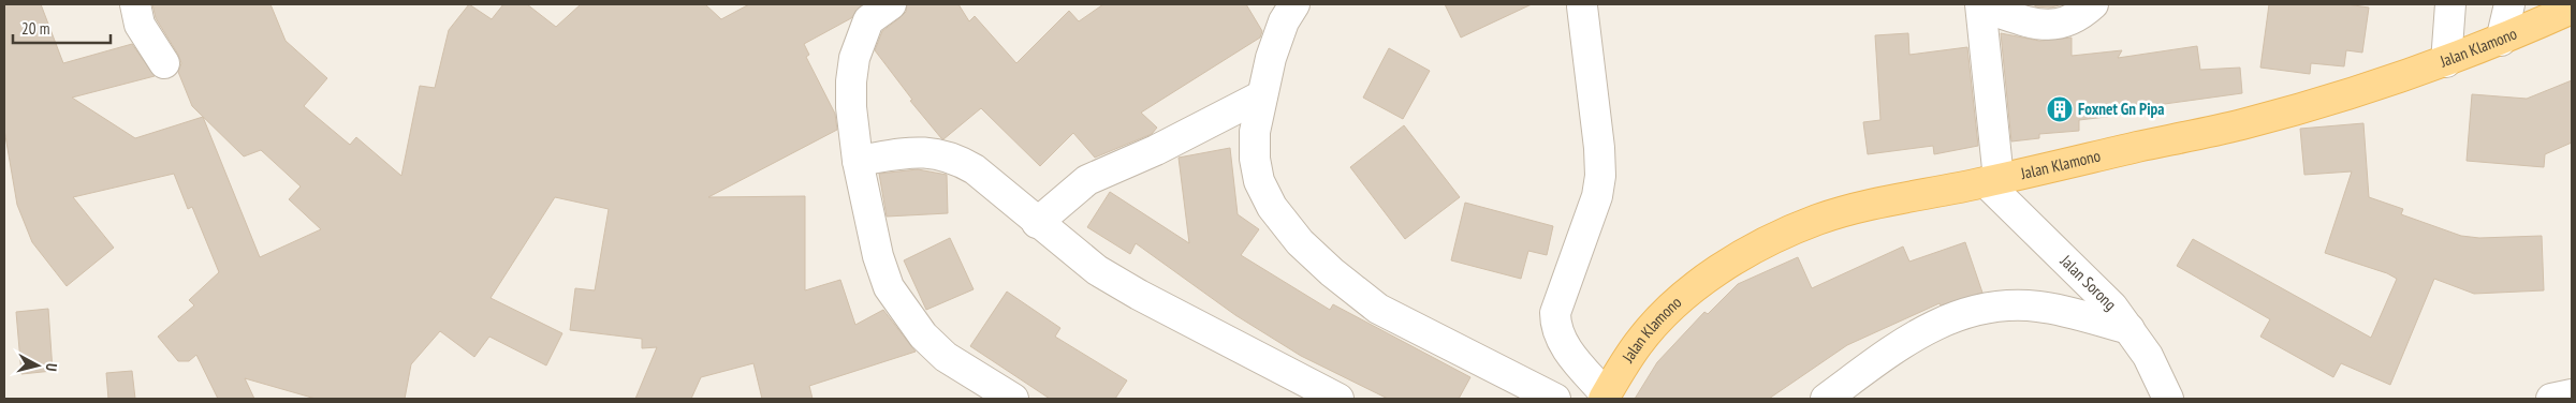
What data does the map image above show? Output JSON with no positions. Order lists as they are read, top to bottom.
{
  "streets": {
    "main road": ["Jalan Klamono"],
    "street": ["Jalan Sorong"]
  },
  "crossings": [
    ["Jalan Klamono", "Jalan Sorong"]
  ],
  "places": {
    "building": ["Foxnet Gn Pipa"]
  },
  "scale_bar": "20 m",
  "north": "right"
}
